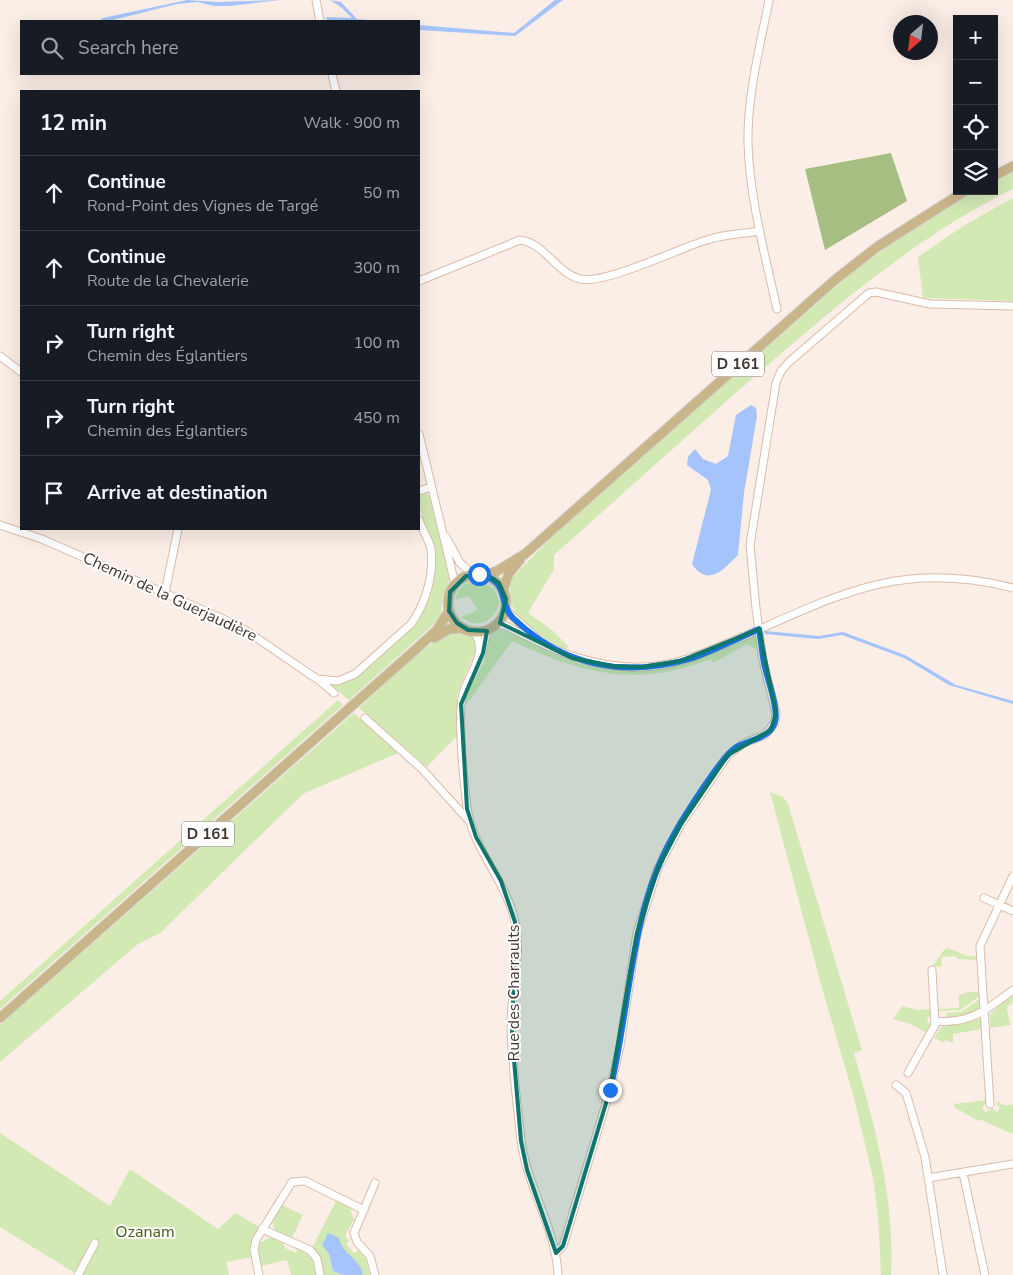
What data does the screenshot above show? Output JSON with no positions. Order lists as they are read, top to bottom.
{
  "streets": {
    "main road": ["D 161"],
    "street": ["Chemin de la Guerjaudière", "Rue des Charraults"]
  },
  "crossings": [
    ["D 161", "Rue des Charraults"]
  ],
  "parks": ["Ozanam"],
  "north": "bottom left",
  "page": {
    "map_buttons": ["+", "−"],
    "search": "Search here",
    "heading": ["12 min", "Walk · 900 m"],
    "list": [
      ["Continue", "Rond-Point des Vignes de Targé", "50 m"],
      ["Continue", "Route de la Chevalerie", "300 m"],
      ["Turn right", "Chemin des Églantiers", "100 m"],
      ["Turn right", "Chemin des Églantiers", "450 m"],
      "Arrive at destination"
    ]
  }
}
